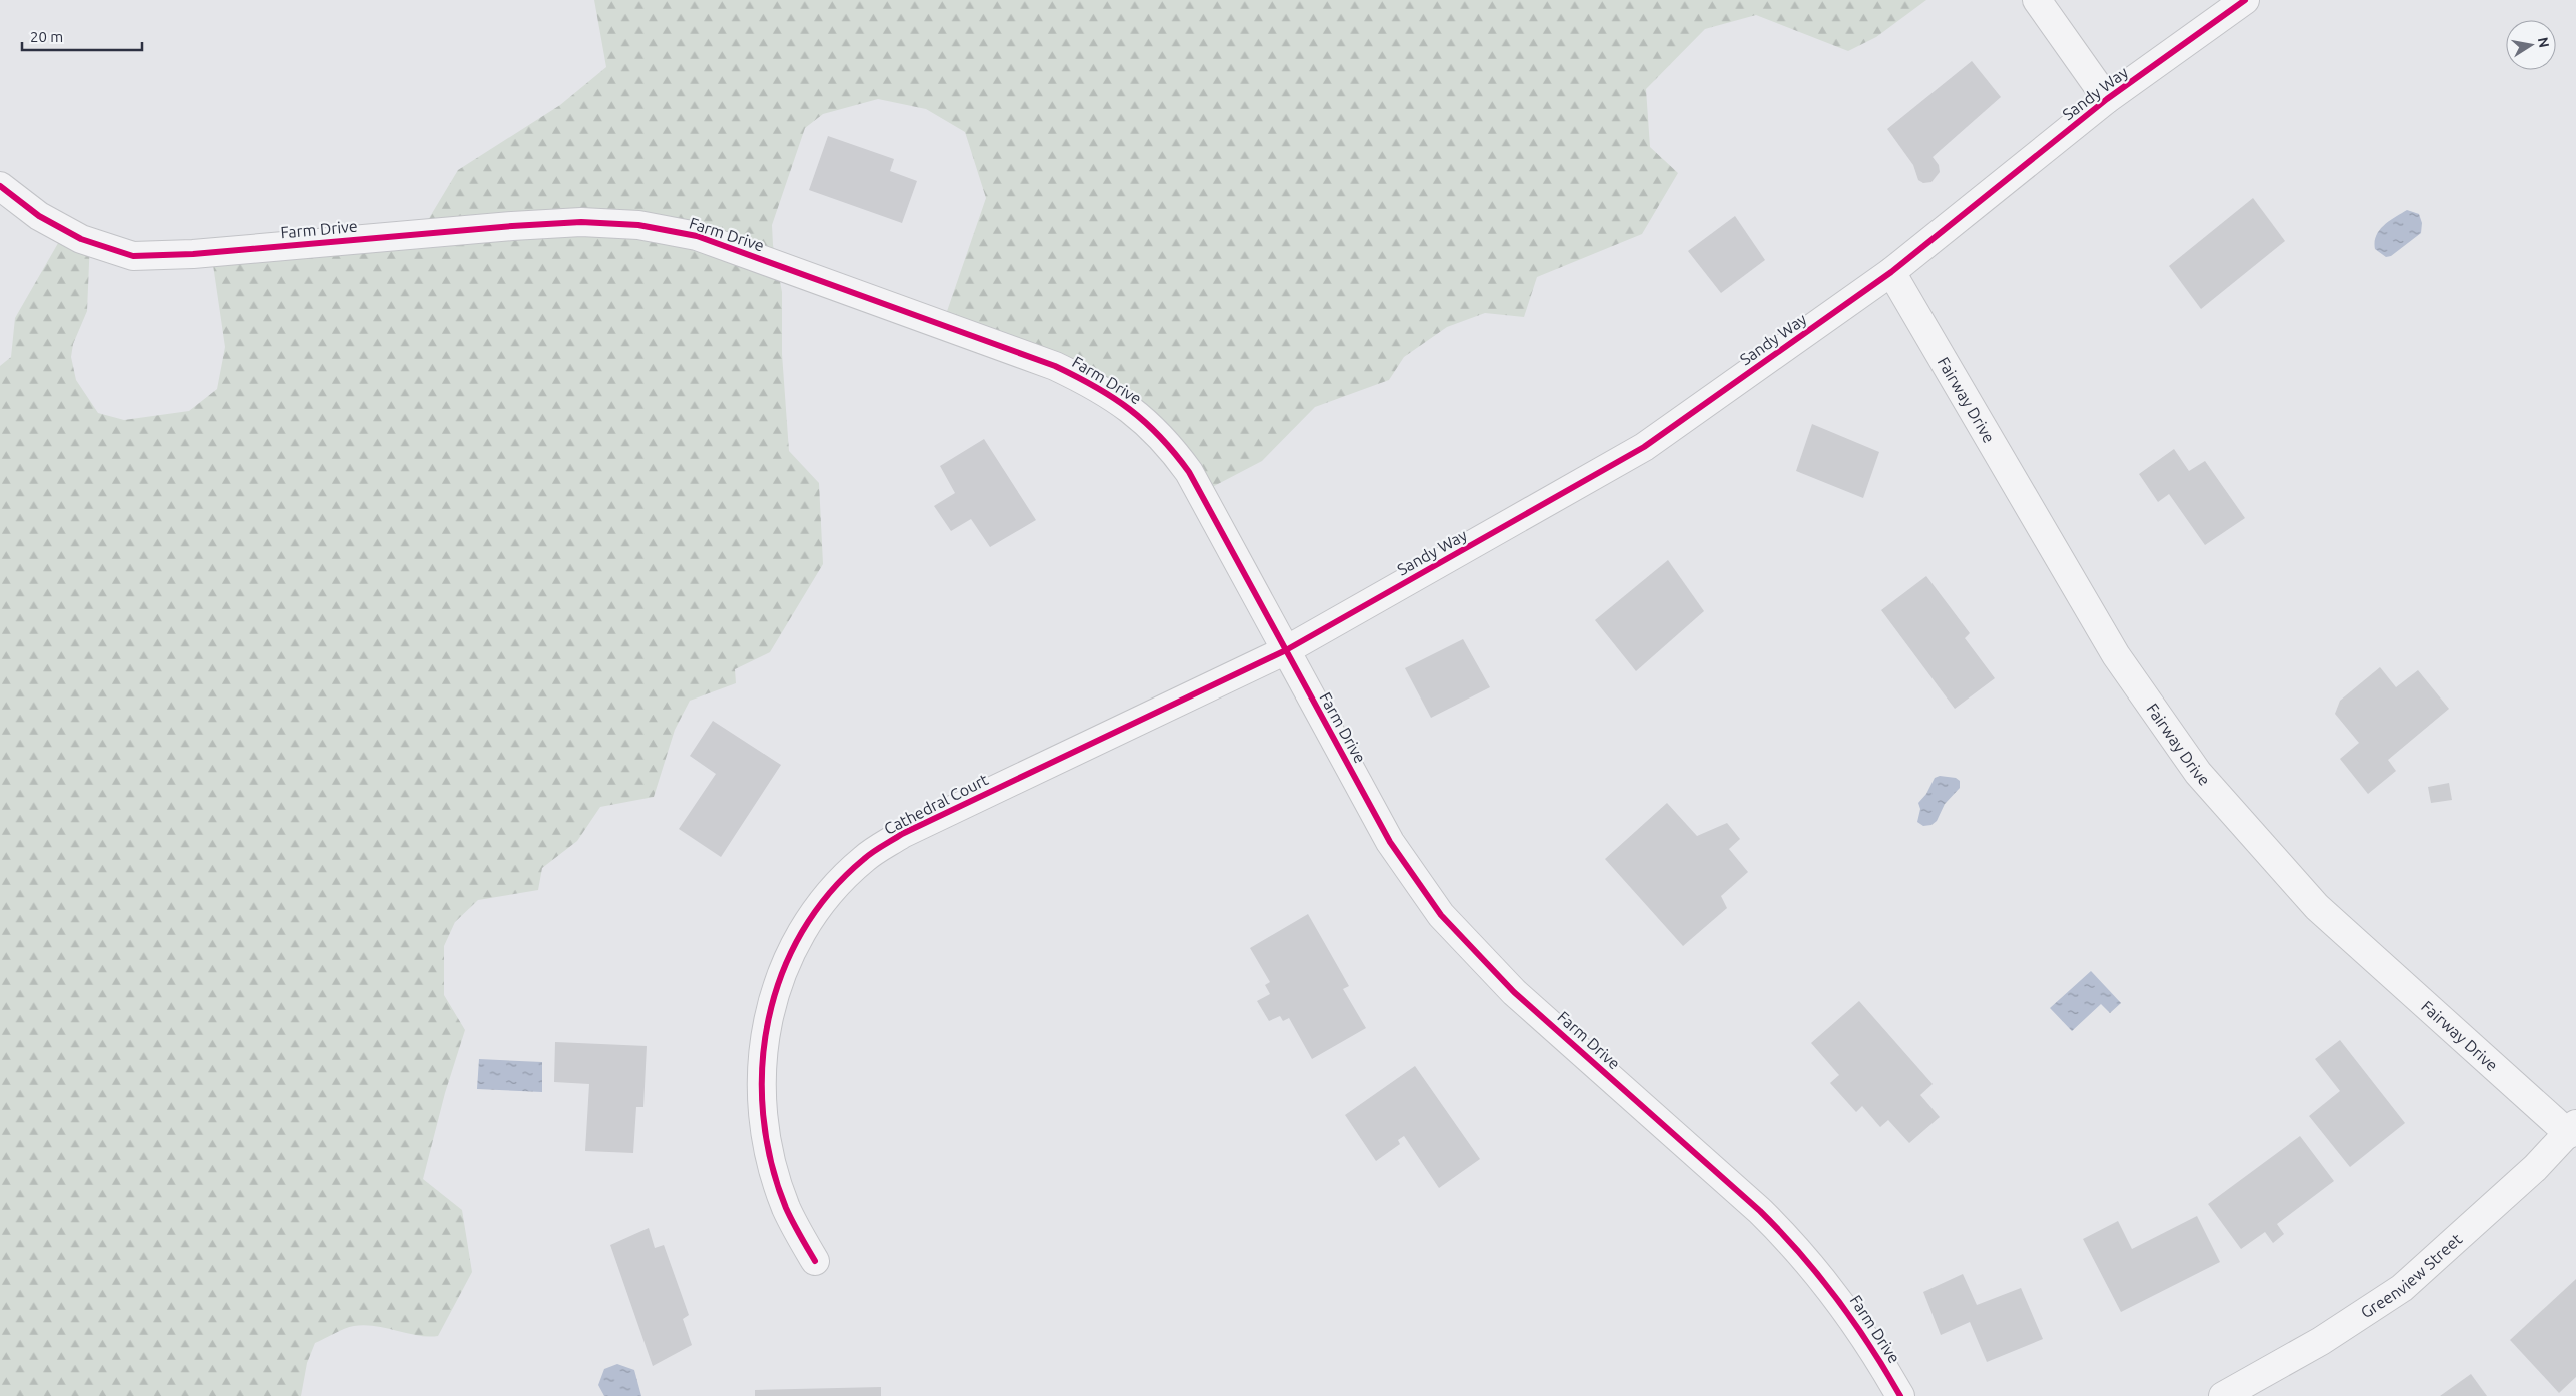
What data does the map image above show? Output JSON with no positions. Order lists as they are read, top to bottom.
{
  "streets": {
    "street": [
      "Sandy Way",
      "Farm Drive",
      "Fairway Drive",
      "Cathedral Court",
      "Greenview Street"
    ]
  },
  "crossings": [
    ["Sandy Way", "Farm Drive"],
    ["Sandy Way", "Fairway Drive"],
    ["Sandy Way", "Cathedral Court"],
    ["Farm Drive", "Cathedral Court"],
    ["Fairway Drive", "Greenview Street"]
  ],
  "scale_bar": "20 m",
  "north": "right"
}
